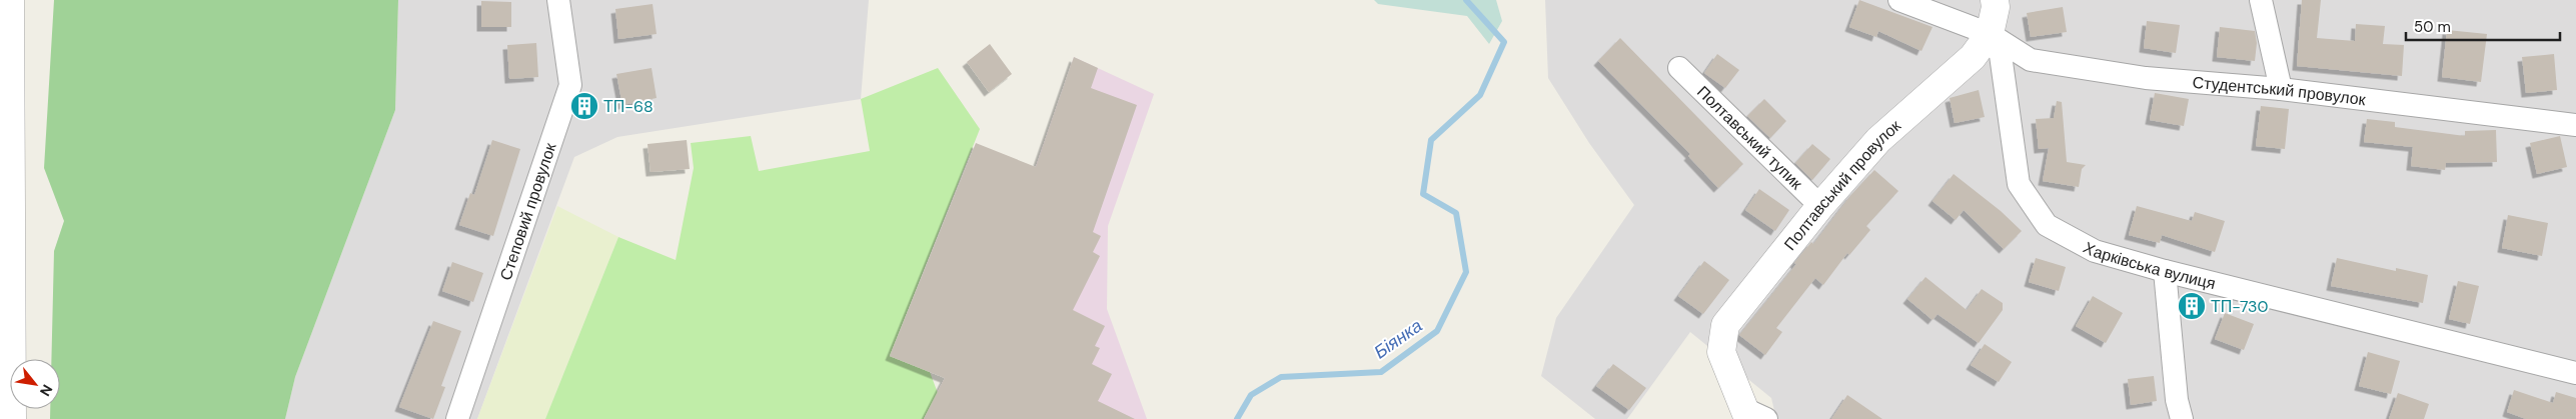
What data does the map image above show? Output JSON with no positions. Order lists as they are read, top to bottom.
{
  "streets": {
    "street": [
      "Студентський провулок",
      "Полтавський тупик",
      "Полтавський провулок",
      "Степовий провулок",
      "Харківська вулиця"
    ]
  },
  "crossings": [
    ["Студентський провулок", "Полтавський провулок"],
    ["Студентський провулок", "Харківська вулиця"],
    ["Полтавський тупик", "Полтавський провулок"],
    ["Полтавський провулок", "Харківська вулиця"]
  ],
  "water": ["Біянка"],
  "places": {
    "building": ["ТП-68", "ТП-730"]
  },
  "scale_bar": "50 m",
  "north": "bottom right"
}
